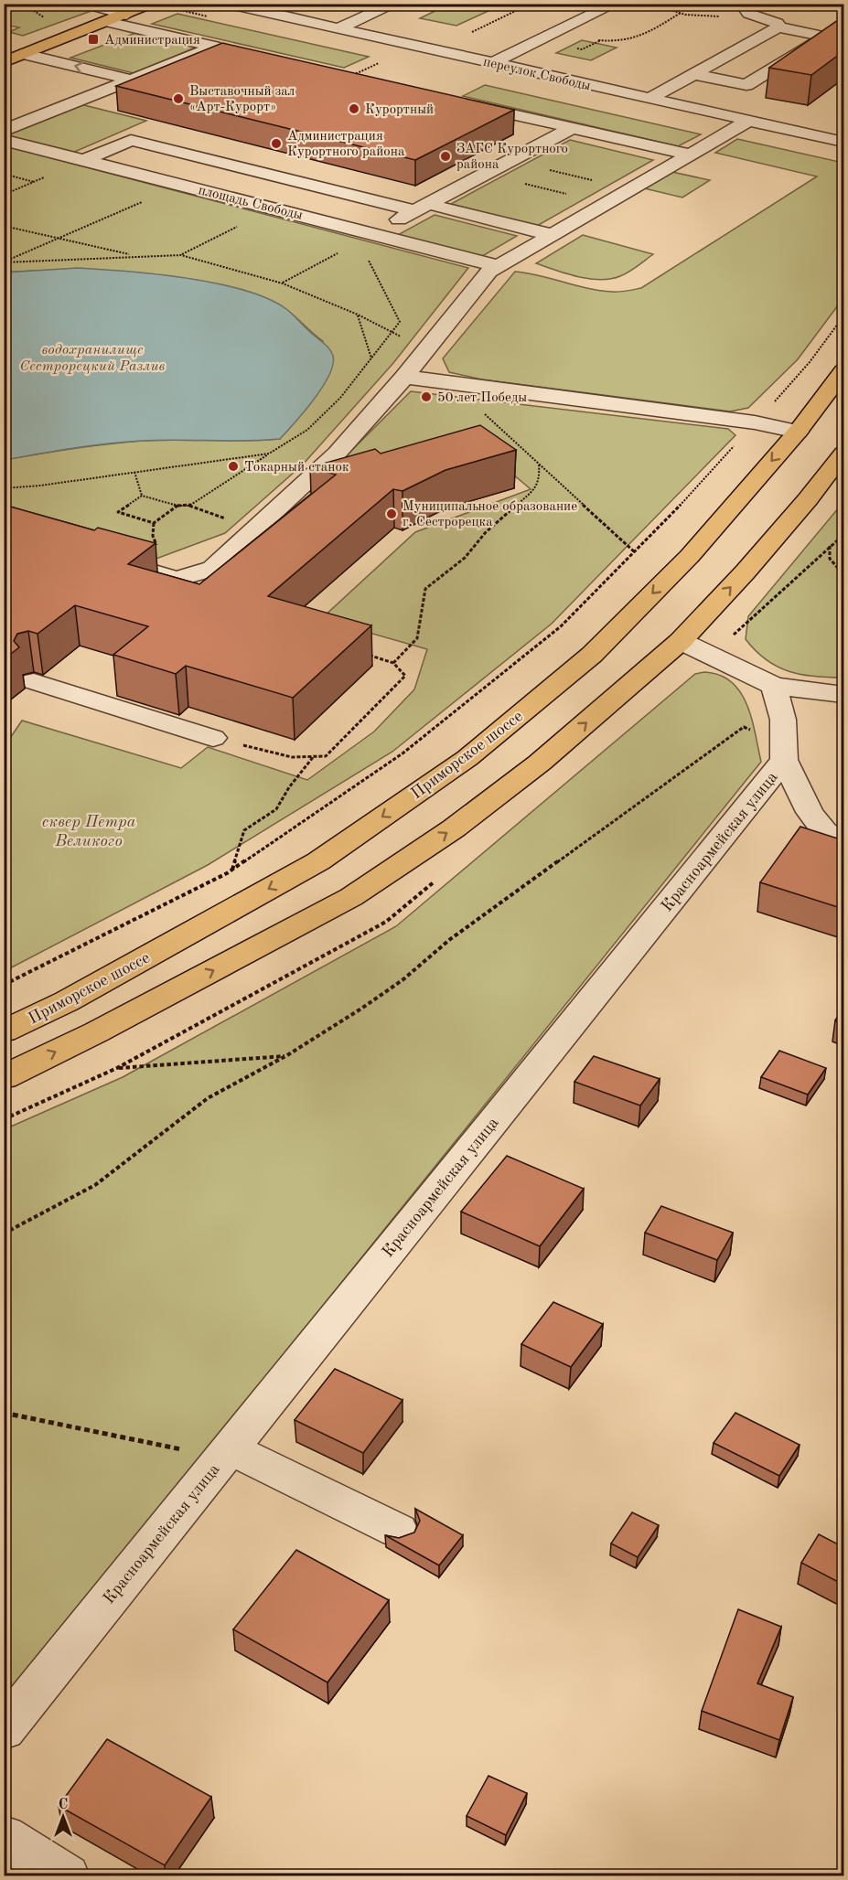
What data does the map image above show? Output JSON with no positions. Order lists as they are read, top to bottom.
{
  "streets": {
    "main road": ["Приморское шоссе"],
    "street": ["переулок Свободы", "площадь Свободы", "Красноармейская улица"]
  },
  "water": ["водохранилище Сестрорецкий Разлив"],
  "parks": ["сквер Петра Великого"],
  "places": {
    "transit": ["Администрация"],
    "other": [
      "Выставочный зал «Арт-Курорт»",
      "Курортный",
      "Администрация Курортного района",
      "ЗАГС Курортного района",
      "50 лет Победы",
      "Токарный станок",
      "Муниципальное образование г. Сестрорецка"
    ]
  },
  "north": "top"
}
